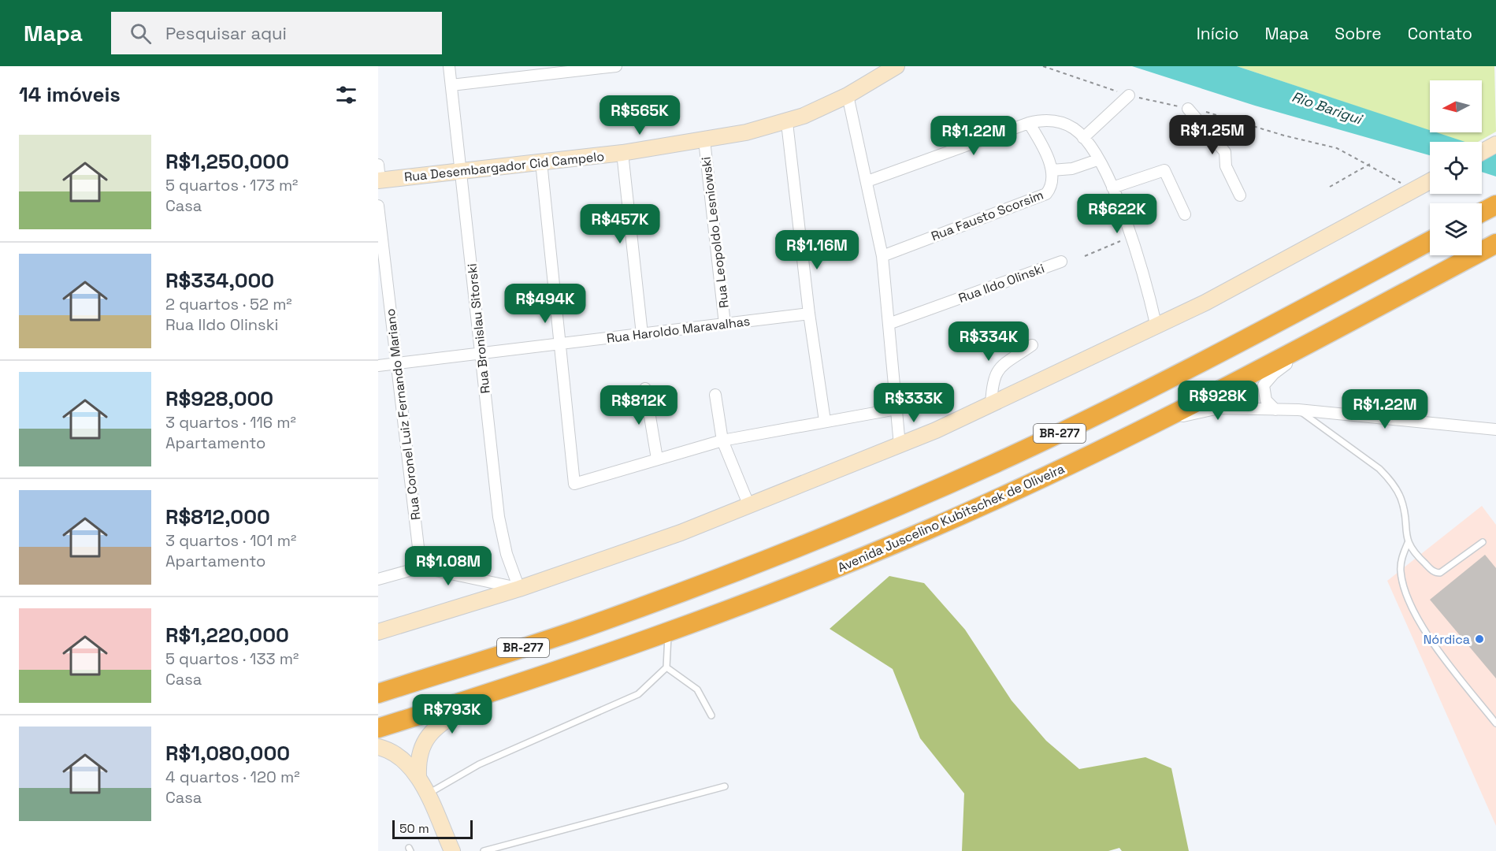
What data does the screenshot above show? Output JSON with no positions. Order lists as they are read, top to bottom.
{
  "streets": {
    "highway": ["BR-277", "Avenida Juscelino Kubitschek de Oliveira"],
    "main road": ["Rua Desembargador Cid Campelo"],
    "street": [
      "Rua Fausto Scorsim",
      "Rua Leopoldo Lesniowski",
      "Rua Ildo Olinski",
      "Rua Bronislau Sitorski",
      "Rua Haroldo Maravalhas",
      "Rua Coronel Luiz Fernando Mariano"
    ]
  },
  "crossings": [
    ["Rua Desembargador Cid Campelo", "Rua Leopoldo Lesniowski"],
    ["Rua Desembargador Cid Campelo", "Rua Bronislau Sitorski"],
    ["Rua Leopoldo Lesniowski", "Rua Haroldo Maravalhas"],
    ["Rua Bronislau Sitorski", "Rua Haroldo Maravalhas"],
    ["Rua Haroldo Maravalhas", "Rua Coronel Luiz Fernando Mariano"]
  ],
  "water": ["Rio Barigui"],
  "places": ["Nórdica"],
  "scale_bar": "50 m",
  "north": "left",
  "page": {
    "header": "Mapa",
    "search": "Pesquisar aqui",
    "nav": [
      "Início",
      "Mapa",
      "Sobre",
      "Contato"
    ],
    "heading": "14 imóveis",
    "price": [
      "R$565K",
      "R$1.25M",
      "R$1.22M",
      "R$622K",
      "R$457K",
      "R$1.16M",
      "R$494K",
      "R$334K",
      "R$928K",
      "R$333K",
      "R$812K",
      "R$1.22M",
      "R$1.08M",
      "R$793K"
    ],
    "list": [
      {
        "name": "R$1,250,000",
        "note": "5 quartos · 173 m² · Casa"
      },
      {
        "name": "R$334,000",
        "note": "2 quartos · 52 m² · Rua Ildo Olinski"
      },
      {
        "name": "R$928,000",
        "note": "3 quartos · 116 m² · Apartamento"
      },
      {
        "name": "R$812,000",
        "note": "3 quartos · 101 m² · Apartamento"
      },
      {
        "name": "R$1,220,000",
        "note": "5 quartos · 133 m² · Casa"
      },
      {
        "name": "R$1,080,000",
        "note": "4 quartos · 120 m² · Casa"
      }
    ],
    "scale": "50 m"
  }
}
